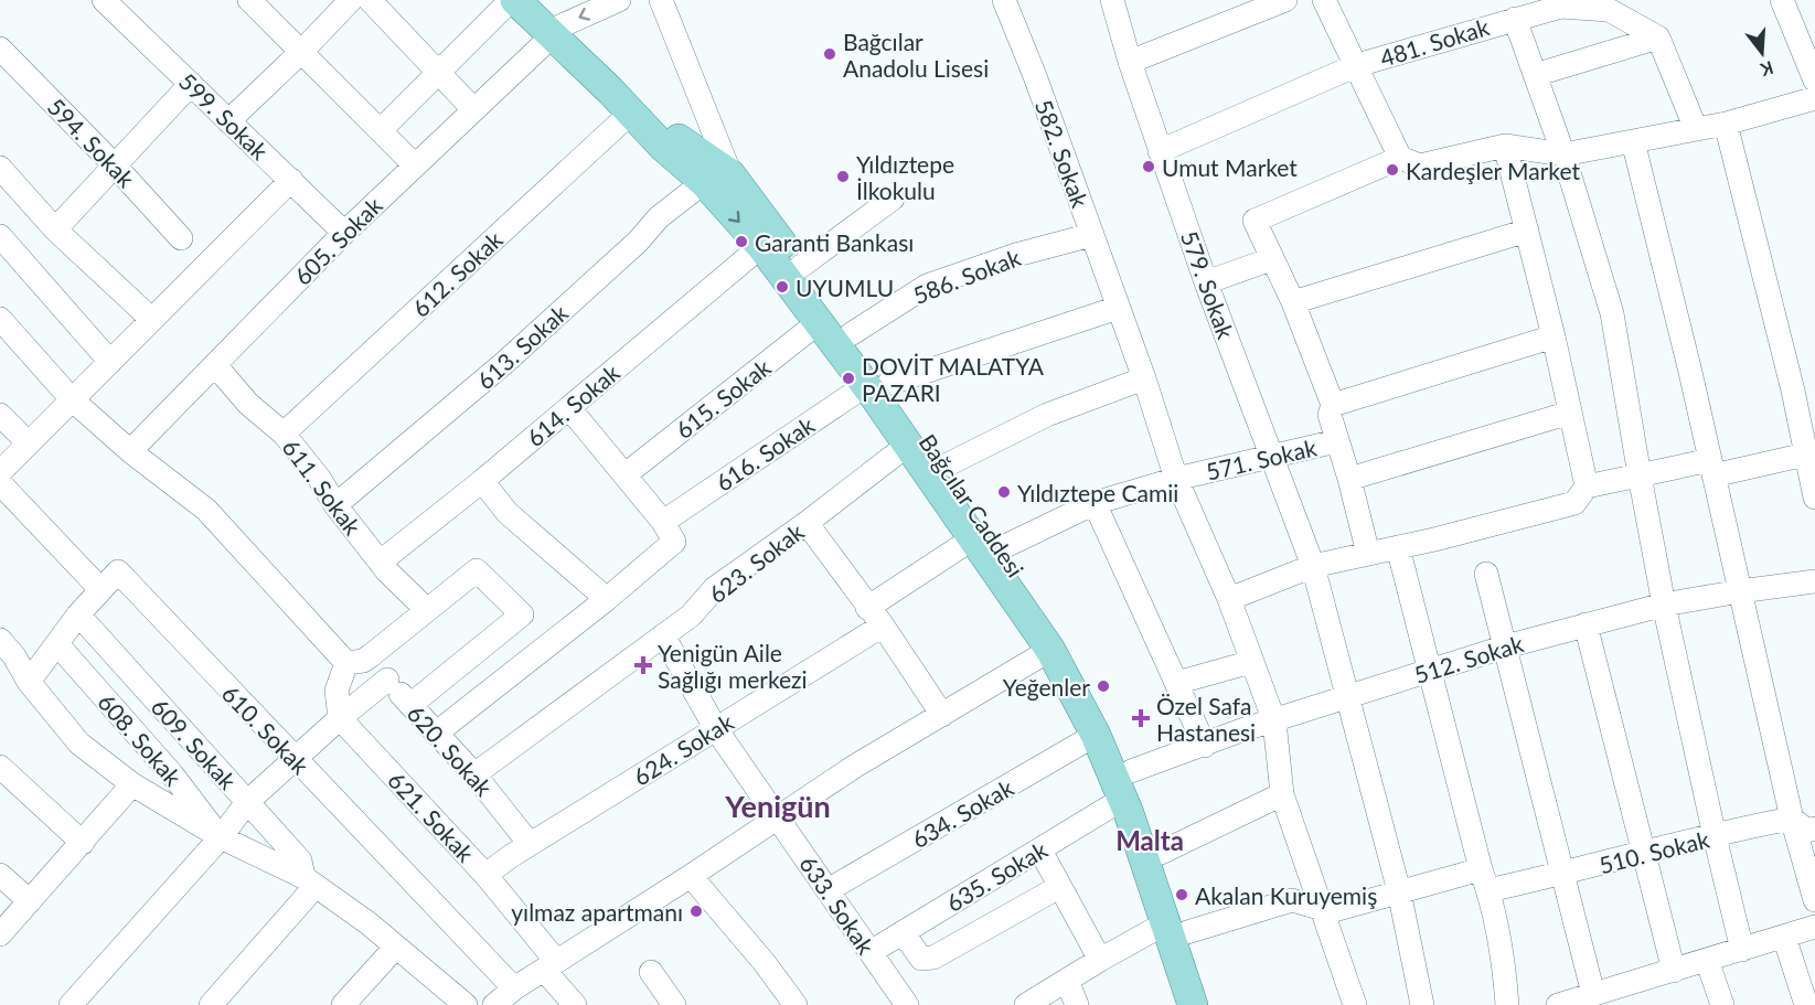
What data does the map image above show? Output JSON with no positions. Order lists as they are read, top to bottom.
{
  "streets": {
    "main road": ["Bağcılar Caddesi"],
    "street": [
      "481. Sokak",
      "599. Sokak",
      "594. Sokak",
      "582. Sokak",
      "605. Sokak",
      "612. Sokak",
      "586. Sokak",
      "579. Sokak",
      "613. Sokak",
      "615. Sokak",
      "614. Sokak",
      "616. Sokak",
      "571. Sokak",
      "611. Sokak",
      "623. Sokak",
      "512. Sokak",
      "610. Sokak",
      "608. Sokak",
      "609. Sokak",
      "624. Sokak",
      "620. Sokak",
      "634. Sokak",
      "621. Sokak",
      "510. Sokak",
      "635. Sokak",
      "633. Sokak"
    ]
  },
  "crossings": [
    ["481. Sokak", "579. Sokak"],
    ["599. Sokak", "605. Sokak"],
    ["582. Sokak", "586. Sokak"],
    ["582. Sokak", "616. Sokak"],
    ["582. Sokak", "571. Sokak"],
    ["582. Sokak", "512. Sokak"],
    ["582. Sokak", "510. Sokak"],
    ["605. Sokak", "611. Sokak"],
    ["605. Sokak", "Bağcılar Caddesi"],
    ["612. Sokak", "611. Sokak"],
    ["612. Sokak", "Bağcılar Caddesi"],
    ["586. Sokak", "Bağcılar Caddesi"],
    ["579. Sokak", "571. Sokak"],
    ["579. Sokak", "512. Sokak"],
    ["579. Sokak", "510. Sokak"],
    ["613. Sokak", "611. Sokak"],
    ["613. Sokak", "Bağcılar Caddesi"],
    ["615. Sokak", "Bağcılar Caddesi"],
    ["614. Sokak", "611. Sokak"],
    ["614. Sokak", "Bağcılar Caddesi"],
    ["616. Sokak", "Bağcılar Caddesi"],
    ["571. Sokak", "Bağcılar Caddesi"],
    ["Bağcılar Caddesi", "623. Sokak"],
    ["Bağcılar Caddesi", "512. Sokak"],
    ["Bağcılar Caddesi", "624. Sokak"],
    ["Bağcılar Caddesi", "634. Sokak"],
    ["Bağcılar Caddesi", "510. Sokak"],
    ["Bağcılar Caddesi", "635. Sokak"],
    ["623. Sokak", "620. Sokak"],
    ["623. Sokak", "633. Sokak"],
    ["512. Sokak", "635. Sokak"],
    ["610. Sokak", "608. Sokak"],
    ["610. Sokak", "609. Sokak"],
    ["624. Sokak", "620. Sokak"],
    ["624. Sokak", "621. Sokak"],
    ["624. Sokak", "633. Sokak"],
    ["634. Sokak", "633. Sokak"],
    ["635. Sokak", "633. Sokak"]
  ],
  "districts": ["Yenigün", "Malta"],
  "places": {
    "other": [
      "Bağcılar Anadolu Lisesi",
      "Umut Market",
      "Kardeşler Market",
      "Yıldıztepe İlkokulu",
      "Garanti Bankası",
      "UYUMLU",
      "DOVİT MALATYA PAZARI",
      "Yıldıztepe Camii",
      "Yeğenler",
      "Akalan Kuruyemiş",
      "yılmaz apartmanı"
    ],
    "health": ["Yenigün Aile Sağlığı merkezi", "Özel Safa Hastanesi"]
  },
  "north": "bottom"
}
